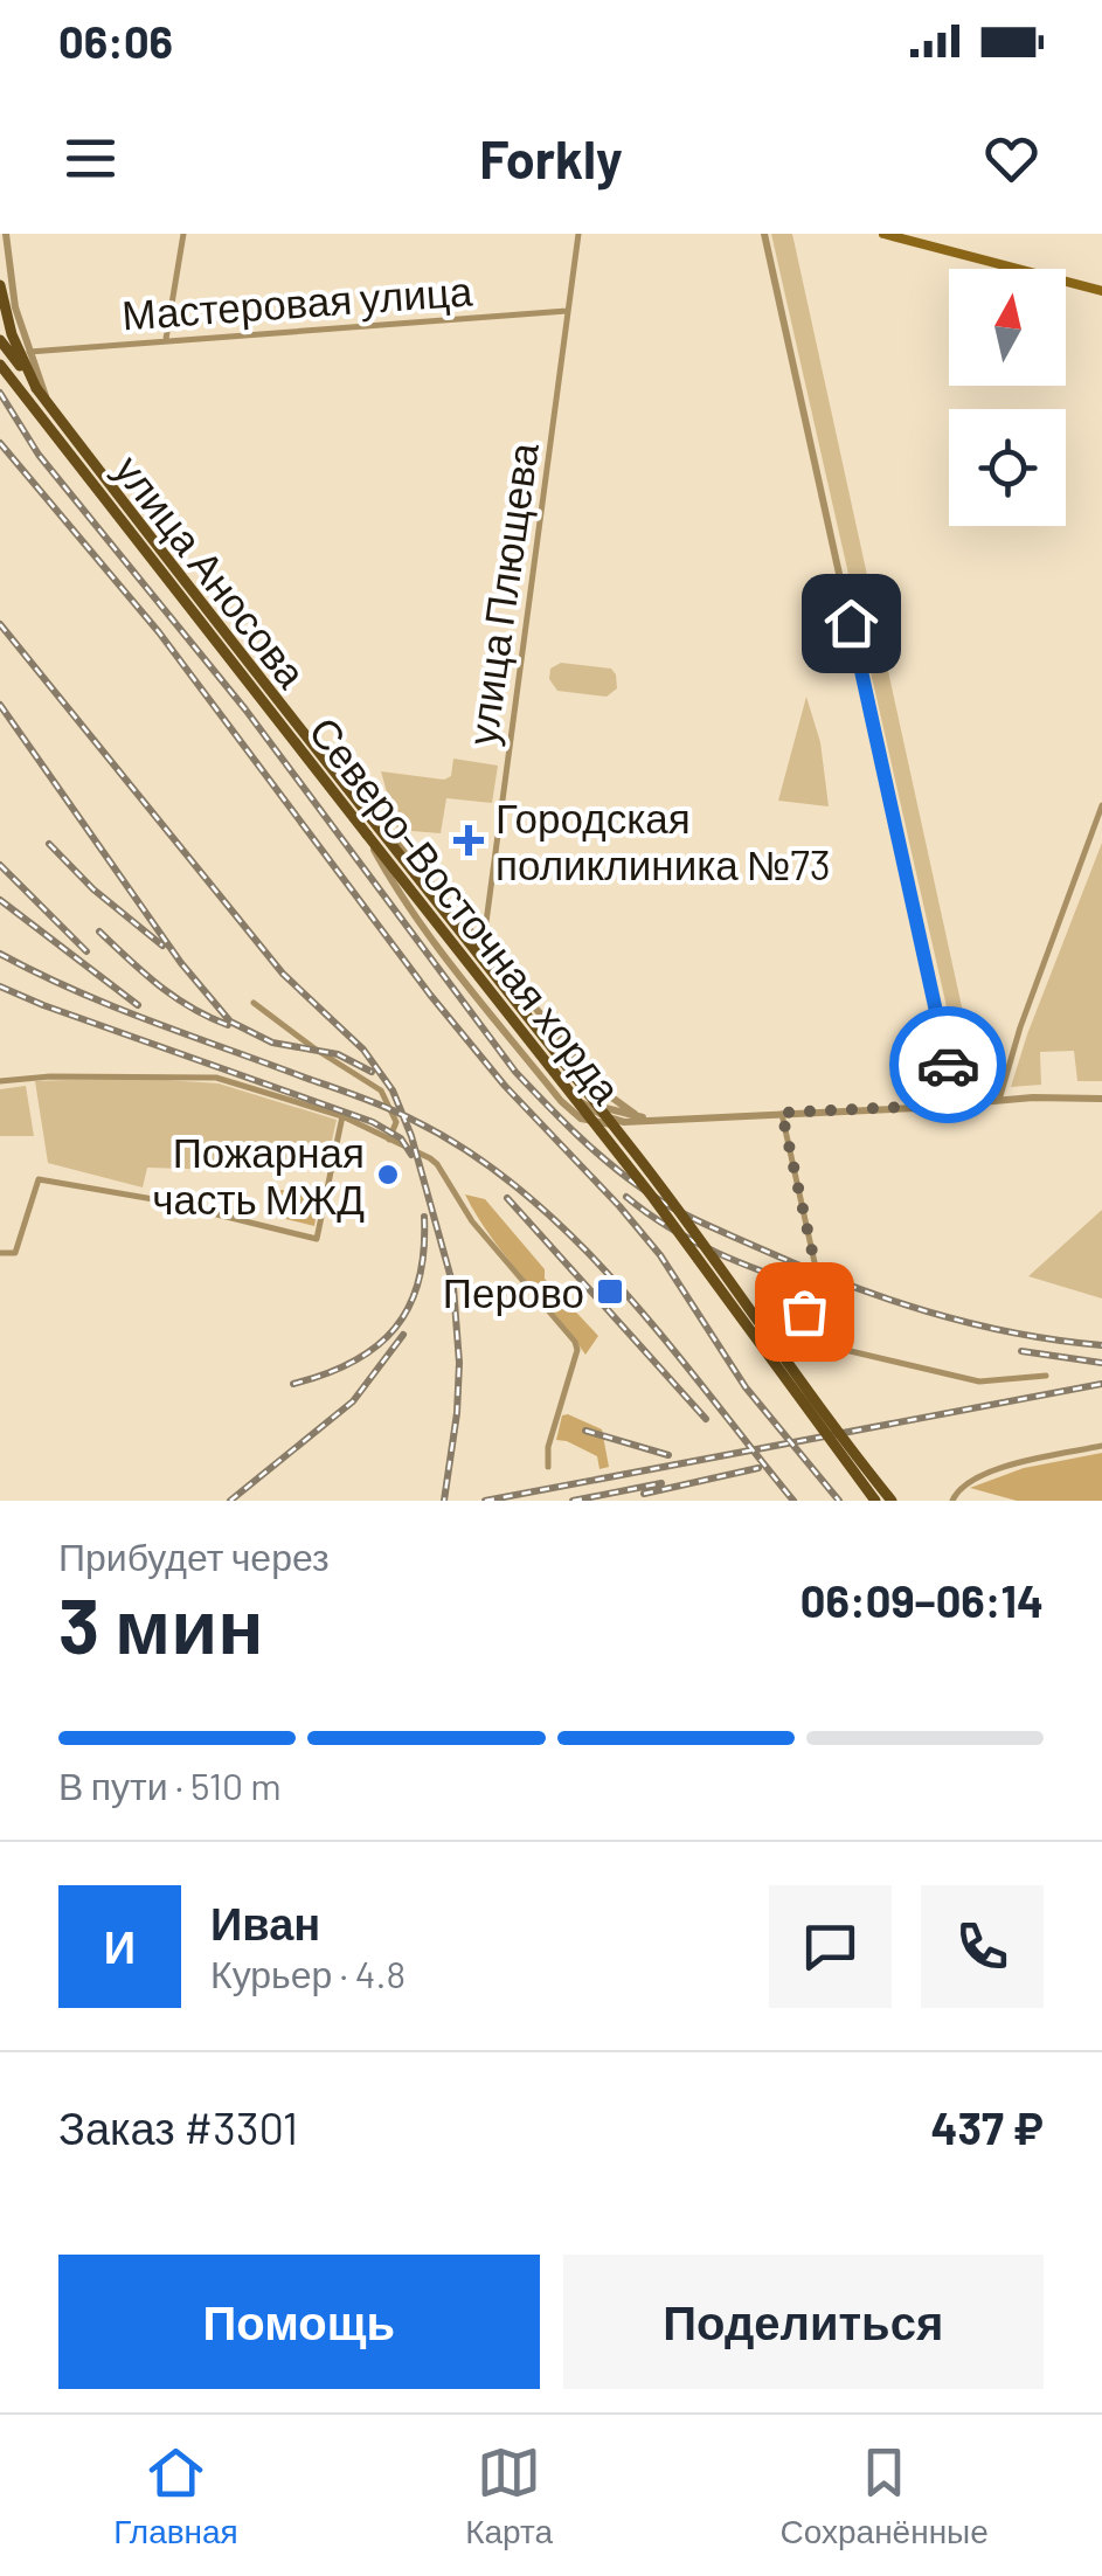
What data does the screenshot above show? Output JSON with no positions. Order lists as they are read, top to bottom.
{
  "streets": {
    "main road": ["Северо-Восточная хорда"],
    "street": ["Мастеровая улица", "улица Аносова", "улица Плющева"]
  },
  "crossings": [
    ["Мастеровая улица", "улица Аносова"],
    ["Мастеровая улица", "улица Плющева"],
    ["улица Аносова", "улица Плющева"]
  ],
  "places": {
    "health": ["Городская поликлиника №73"],
    "other": ["Пожарная часть МЖД"],
    "transit": ["Перово"]
  },
  "north": "top",
  "page": {
    "status": "06:06",
    "header": "Forkly",
    "heading": ["3 мин", "Прибудет через", "06:09–06:14"],
    "panel": [
      "Иван",
      "Курьер · 4.8",
      "Заказ #3301",
      "437 ₽"
    ],
    "bar": "В пути · 510 m",
    "round": "И",
    "buttons": ["Помощь", "Поделиться"],
    "tabs": ["Главная", "Карта", "Сохранённые"]
  }
}
